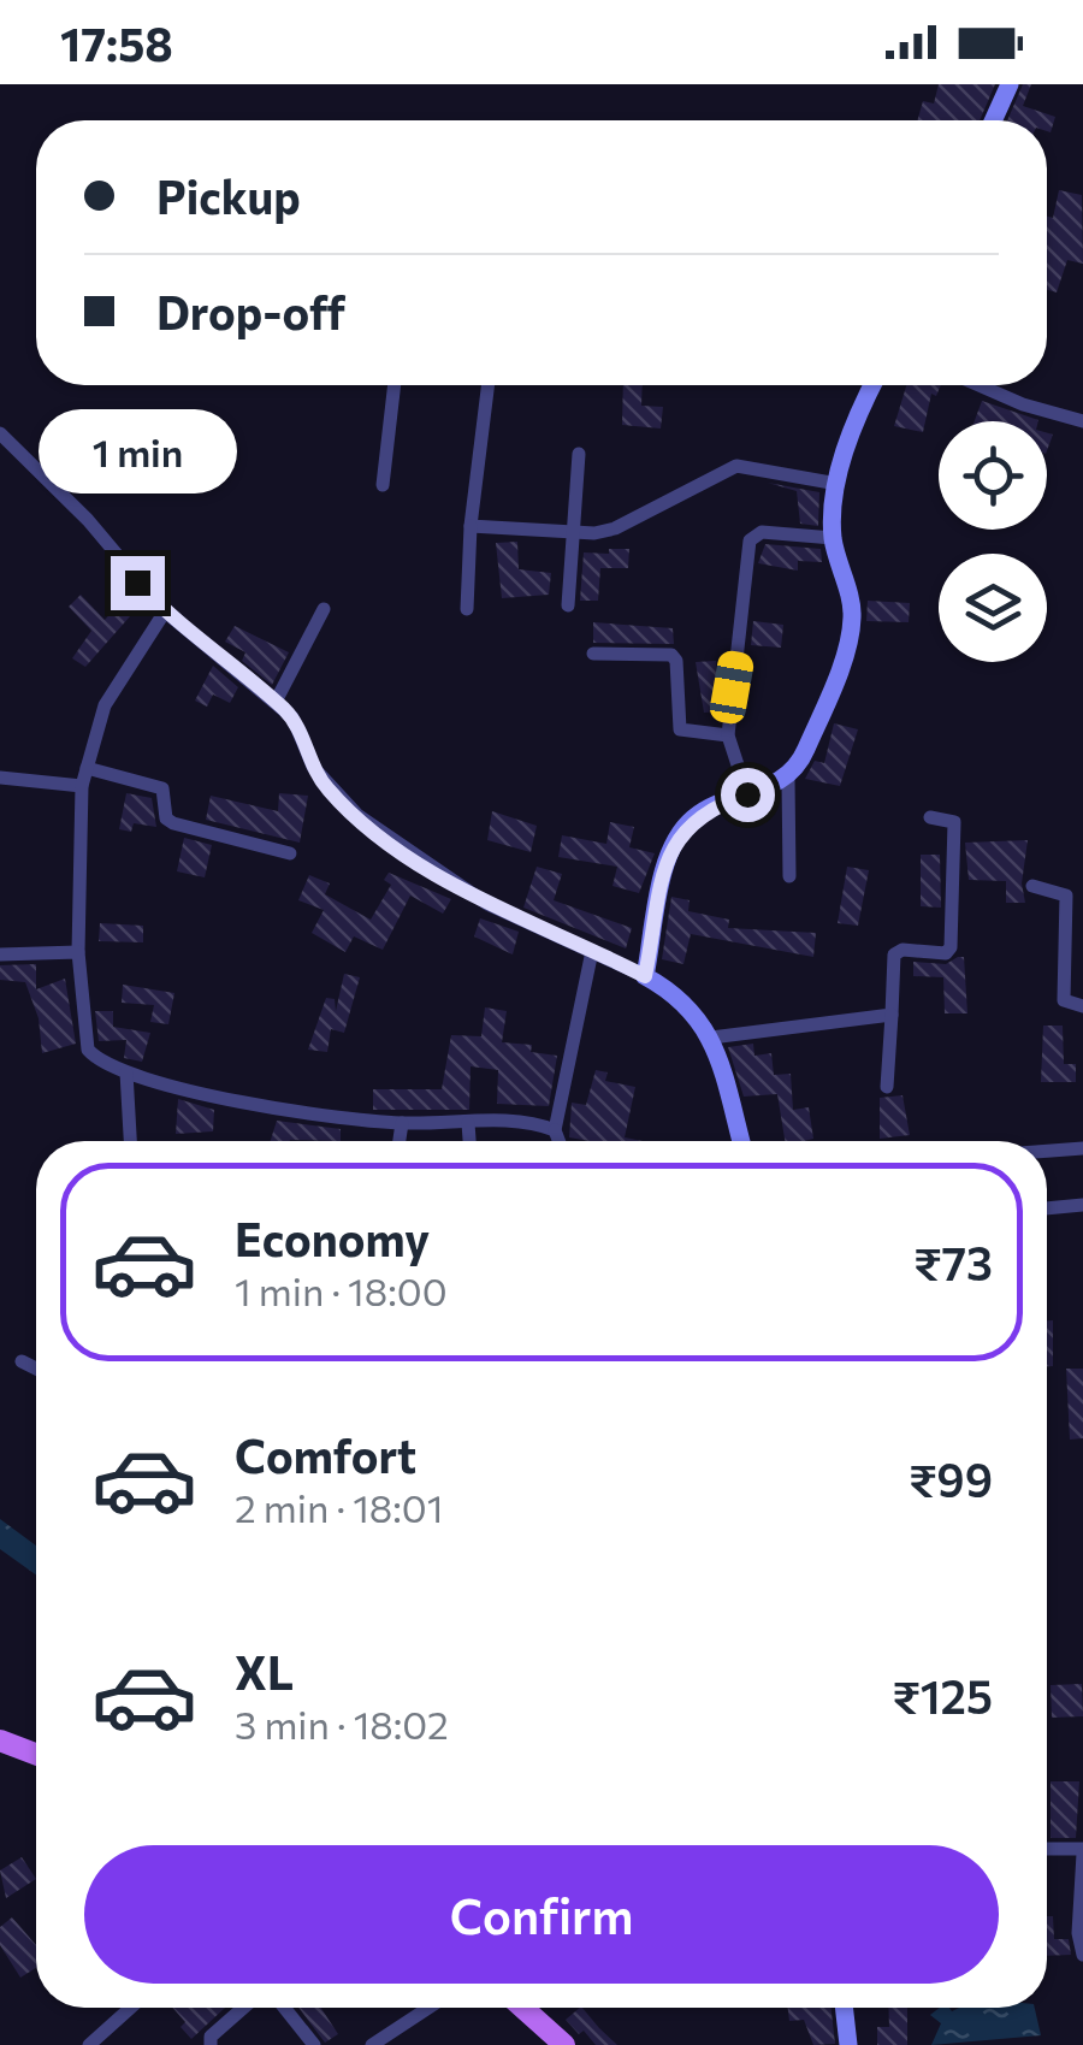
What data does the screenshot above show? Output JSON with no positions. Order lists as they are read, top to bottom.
{
  "page": {
    "status": "17:58",
    "banner": ["Pickup", "Drop-off"],
    "bubble": "1 min",
    "list": [
      {
        "name": "Economy",
        "note": "1 min · 18:00",
        "value": "₹73"
      },
      {
        "name": "Comfort",
        "note": "2 min · 18:01",
        "value": "₹99"
      },
      {
        "name": "XL",
        "note": "3 min · 18:02",
        "value": "₹125"
      }
    ],
    "buttons": "Confirm"
  }
}
